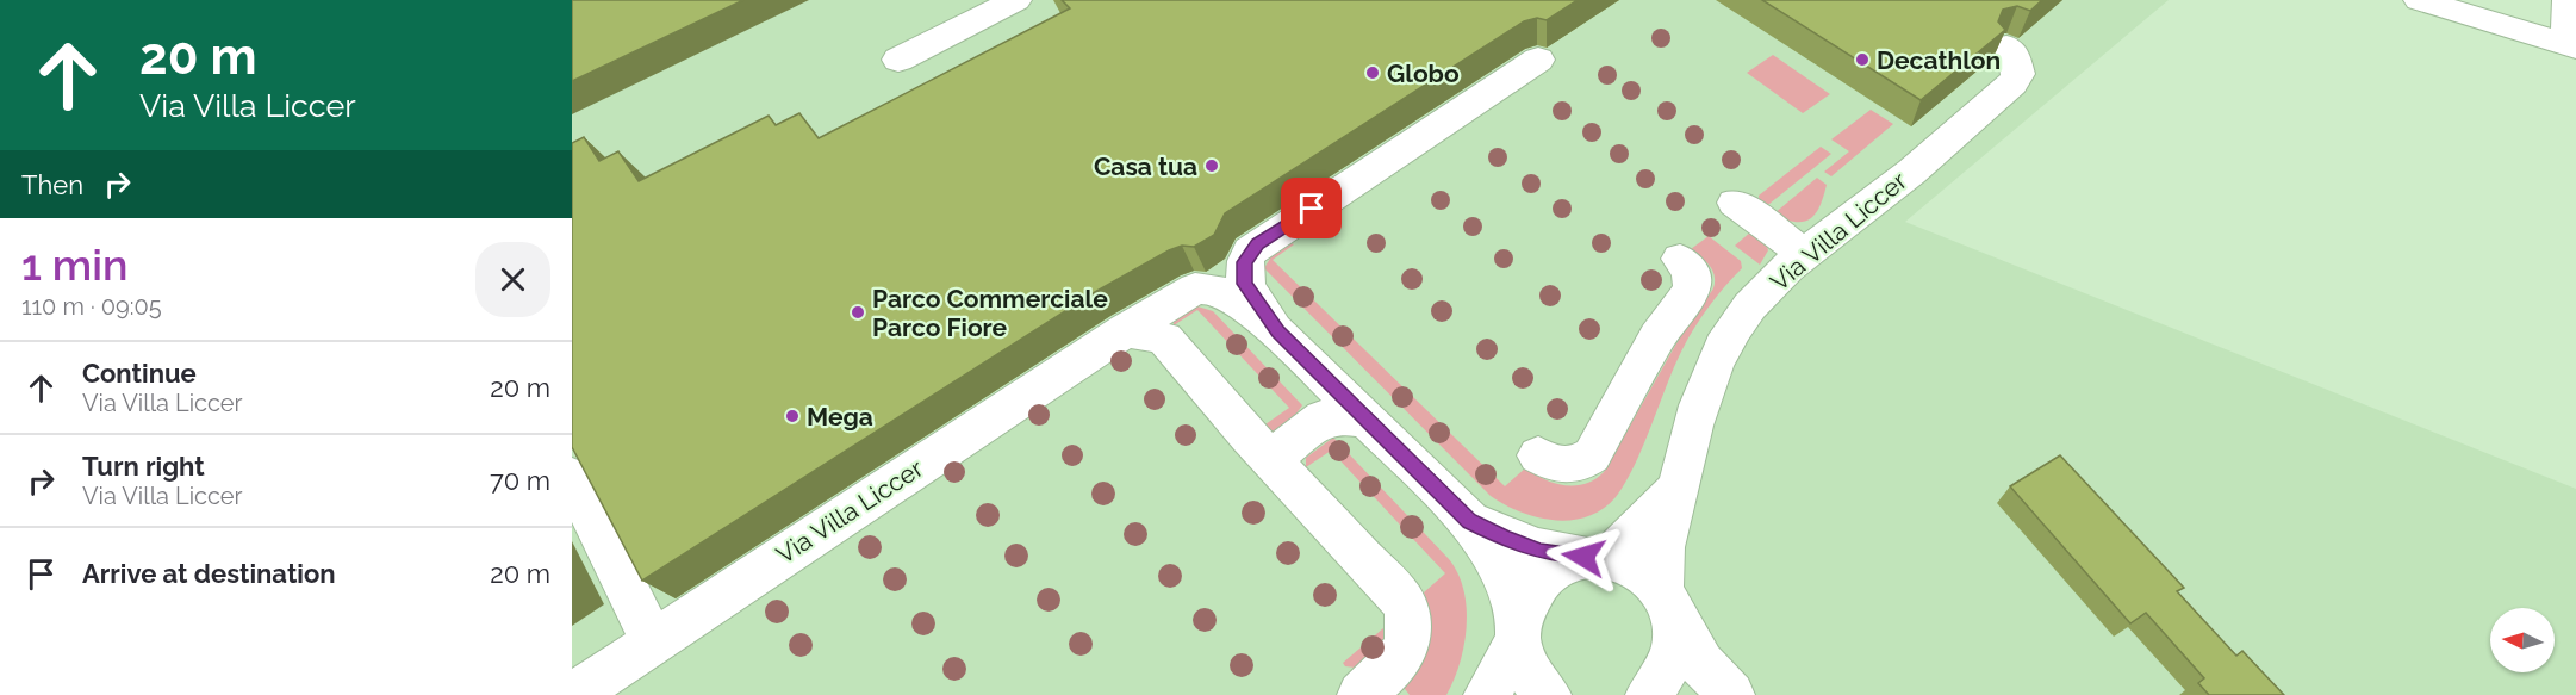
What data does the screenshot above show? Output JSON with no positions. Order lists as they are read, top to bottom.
{
  "streets": {
    "street": ["Via Villa Liccer"]
  },
  "places": [
    "Decathlon",
    "Globo",
    "Casa tua",
    "Parco Commerciale Parco Fiore",
    "Mega"
  ],
  "north": "left",
  "page": {
    "turn": ["20 m", "Via Villa Liccer"],
    "then": "Then",
    "heading": ["1 min", "110 m · 09:05"],
    "list": [
      {
        "name": "Continue",
        "note": "Via Villa Liccer",
        "value": "20 m"
      },
      {
        "name": "Turn right",
        "note": "Via Villa Liccer",
        "value": "70 m"
      },
      {
        "name": "Arrive at destination",
        "value": "20 m"
      }
    ]
  }
}
